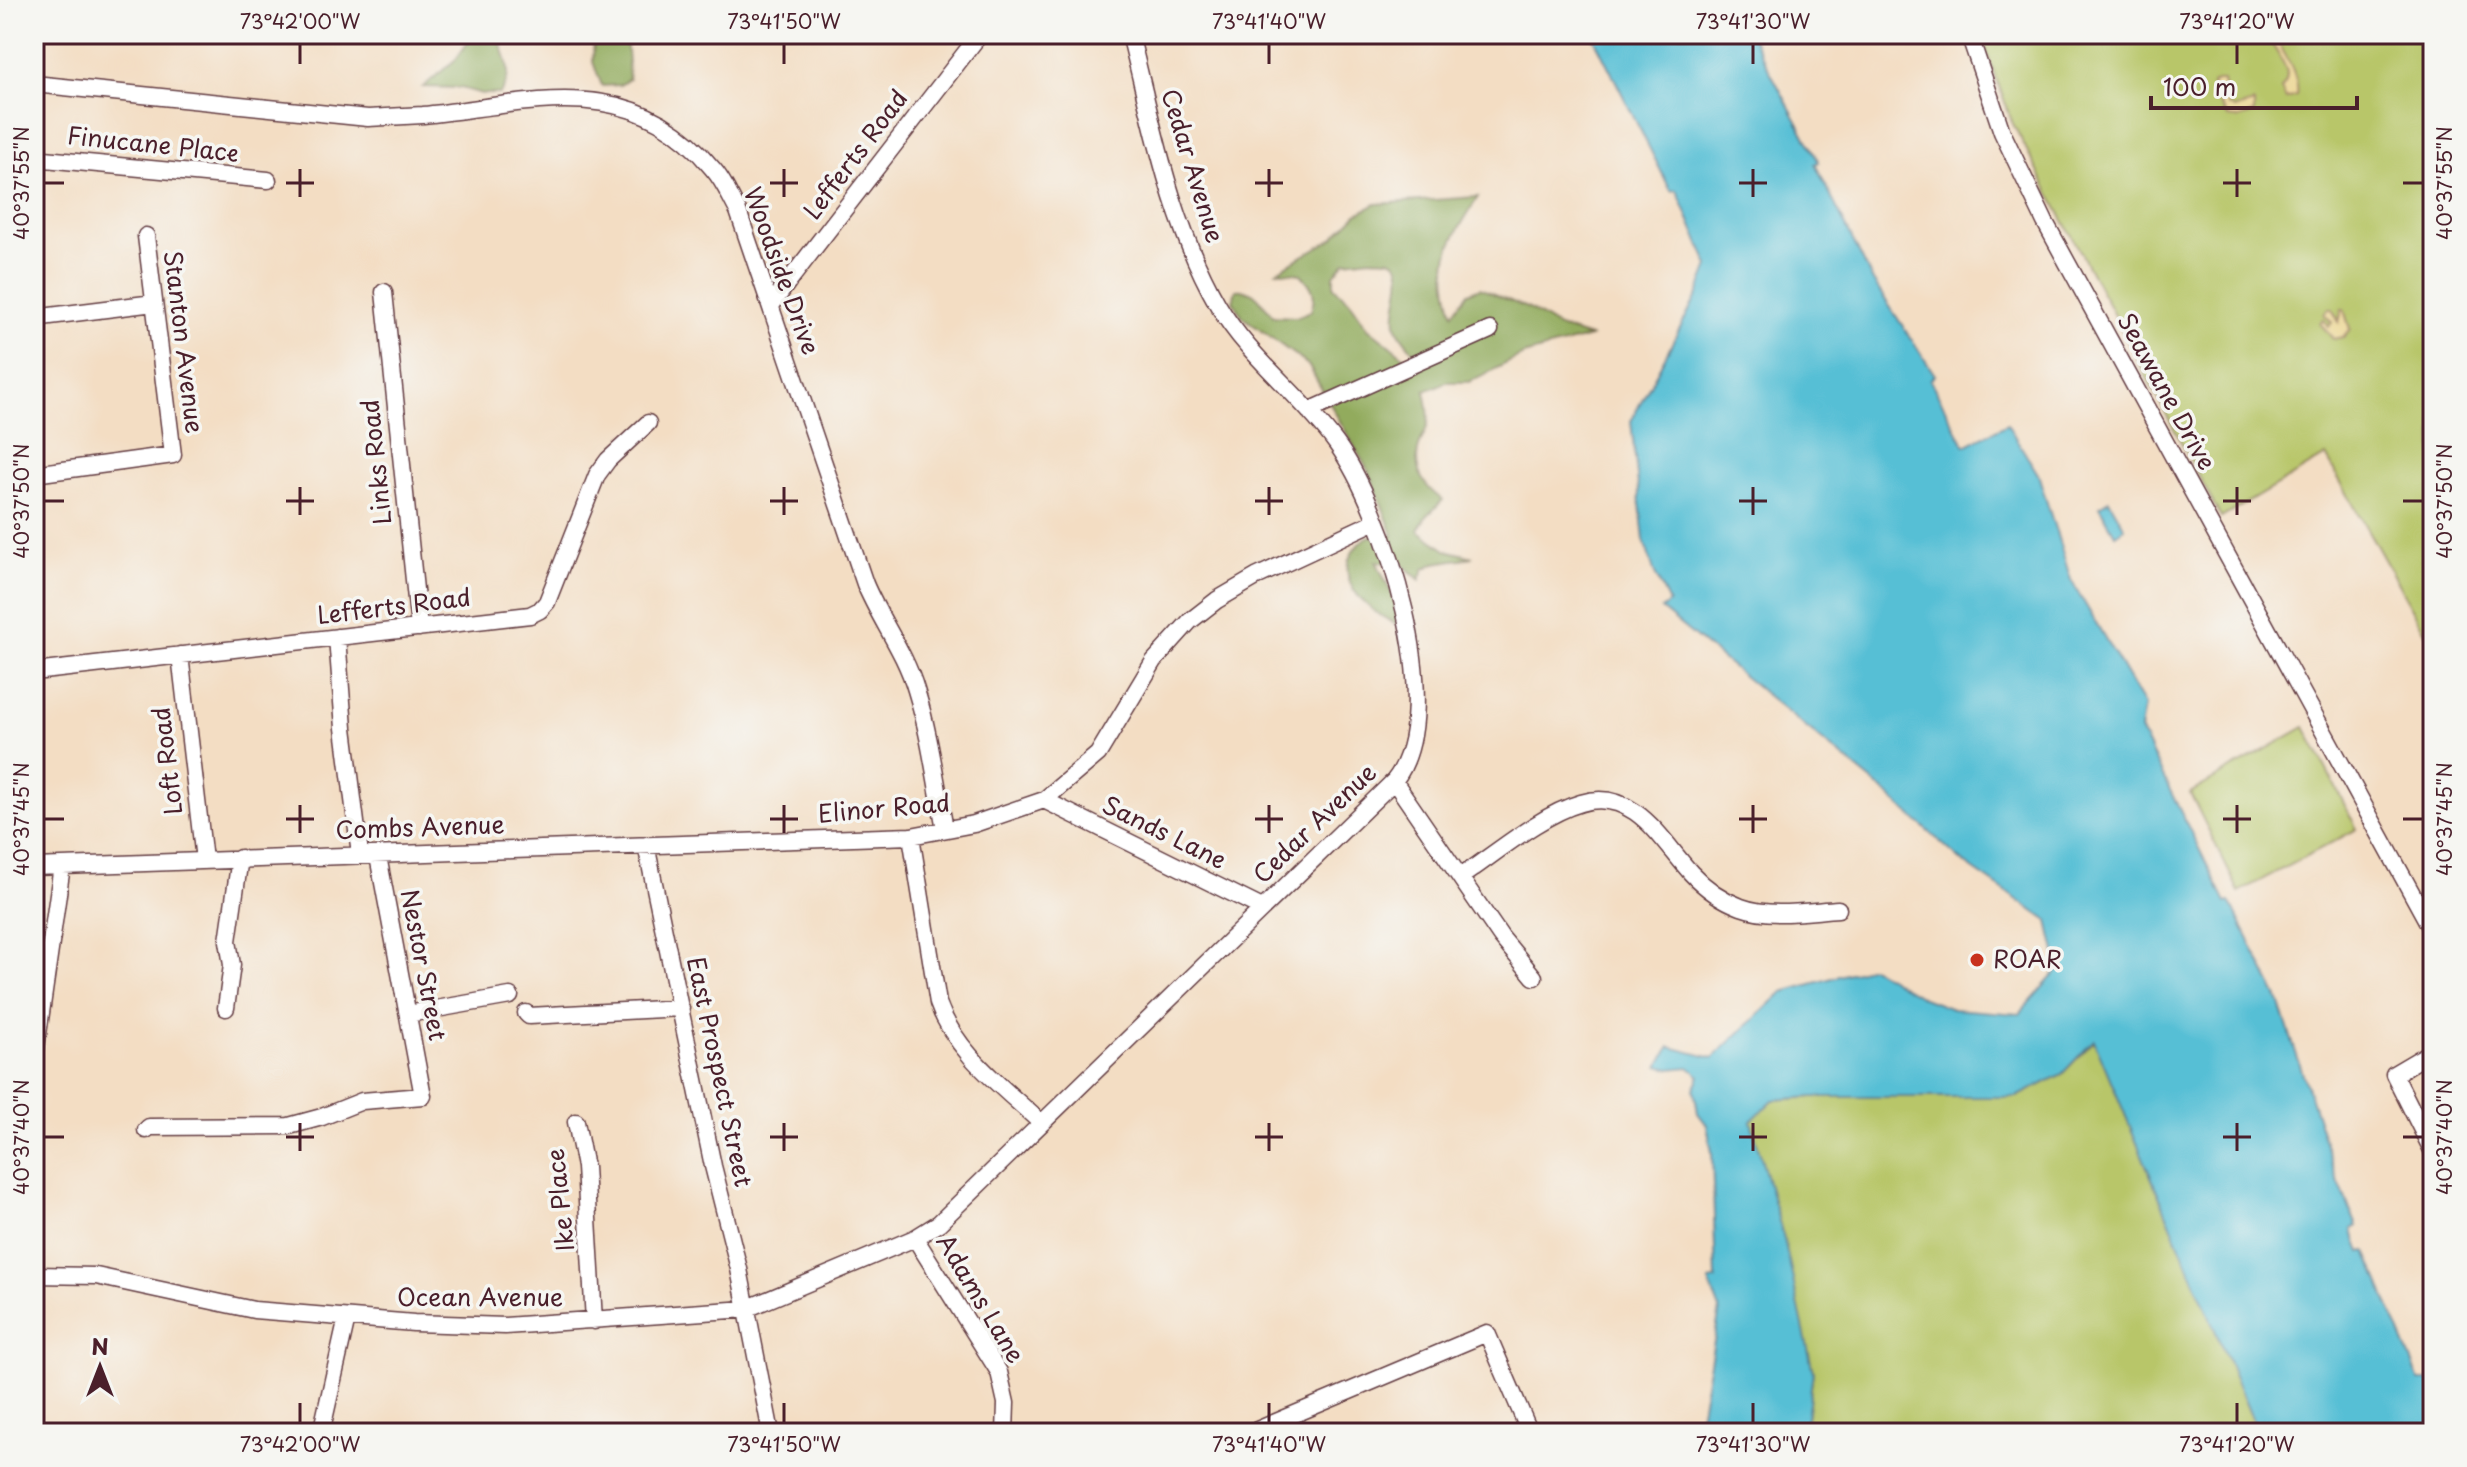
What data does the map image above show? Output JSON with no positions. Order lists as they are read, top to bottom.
{
  "streets": {
    "street": [
      "Finucane Place",
      "Lefferts Road",
      "Cedar Avenue",
      "Woodside Drive",
      "Stanton Avenue",
      "Seawane Drive",
      "Links Road",
      "Loft Road",
      "Elinor Road",
      "Combs Avenue",
      "Sands Lane",
      "Nestor Street",
      "East Prospect Street",
      "Ike Place",
      "Ocean Avenue",
      "Adams Lane"
    ]
  },
  "crossings": [
    ["Lefferts Road", "Woodside Drive"],
    ["Lefferts Road", "Links Road"],
    ["Lefferts Road", "Loft Road"],
    ["Cedar Avenue", "Elinor Road"],
    ["Cedar Avenue", "Sands Lane"],
    ["Cedar Avenue", "Ocean Avenue"],
    ["Cedar Avenue", "Adams Lane"],
    ["Woodside Drive", "Elinor Road"],
    ["Loft Road", "Combs Avenue"],
    ["Elinor Road", "Combs Avenue"],
    ["Elinor Road", "Sands Lane"],
    ["Combs Avenue", "Nestor Street"],
    ["Combs Avenue", "East Prospect Street"],
    ["East Prospect Street", "Ocean Avenue"],
    ["Ike Place", "Ocean Avenue"],
    ["Ocean Avenue", "Adams Lane"]
  ],
  "places": ["ROAR"],
  "scale_bar": "100 m",
  "north": "top",
  "coordinates": [
    "73°42'00\"W",
    "73°41'50\"W",
    "73°41'40\"W",
    "73°41'30\"W",
    "73°41'20\"W",
    "40°37'55\"N",
    "40°37'50\"N",
    "40°37'45\"N",
    "40°37'40\"N"
  ]
}
